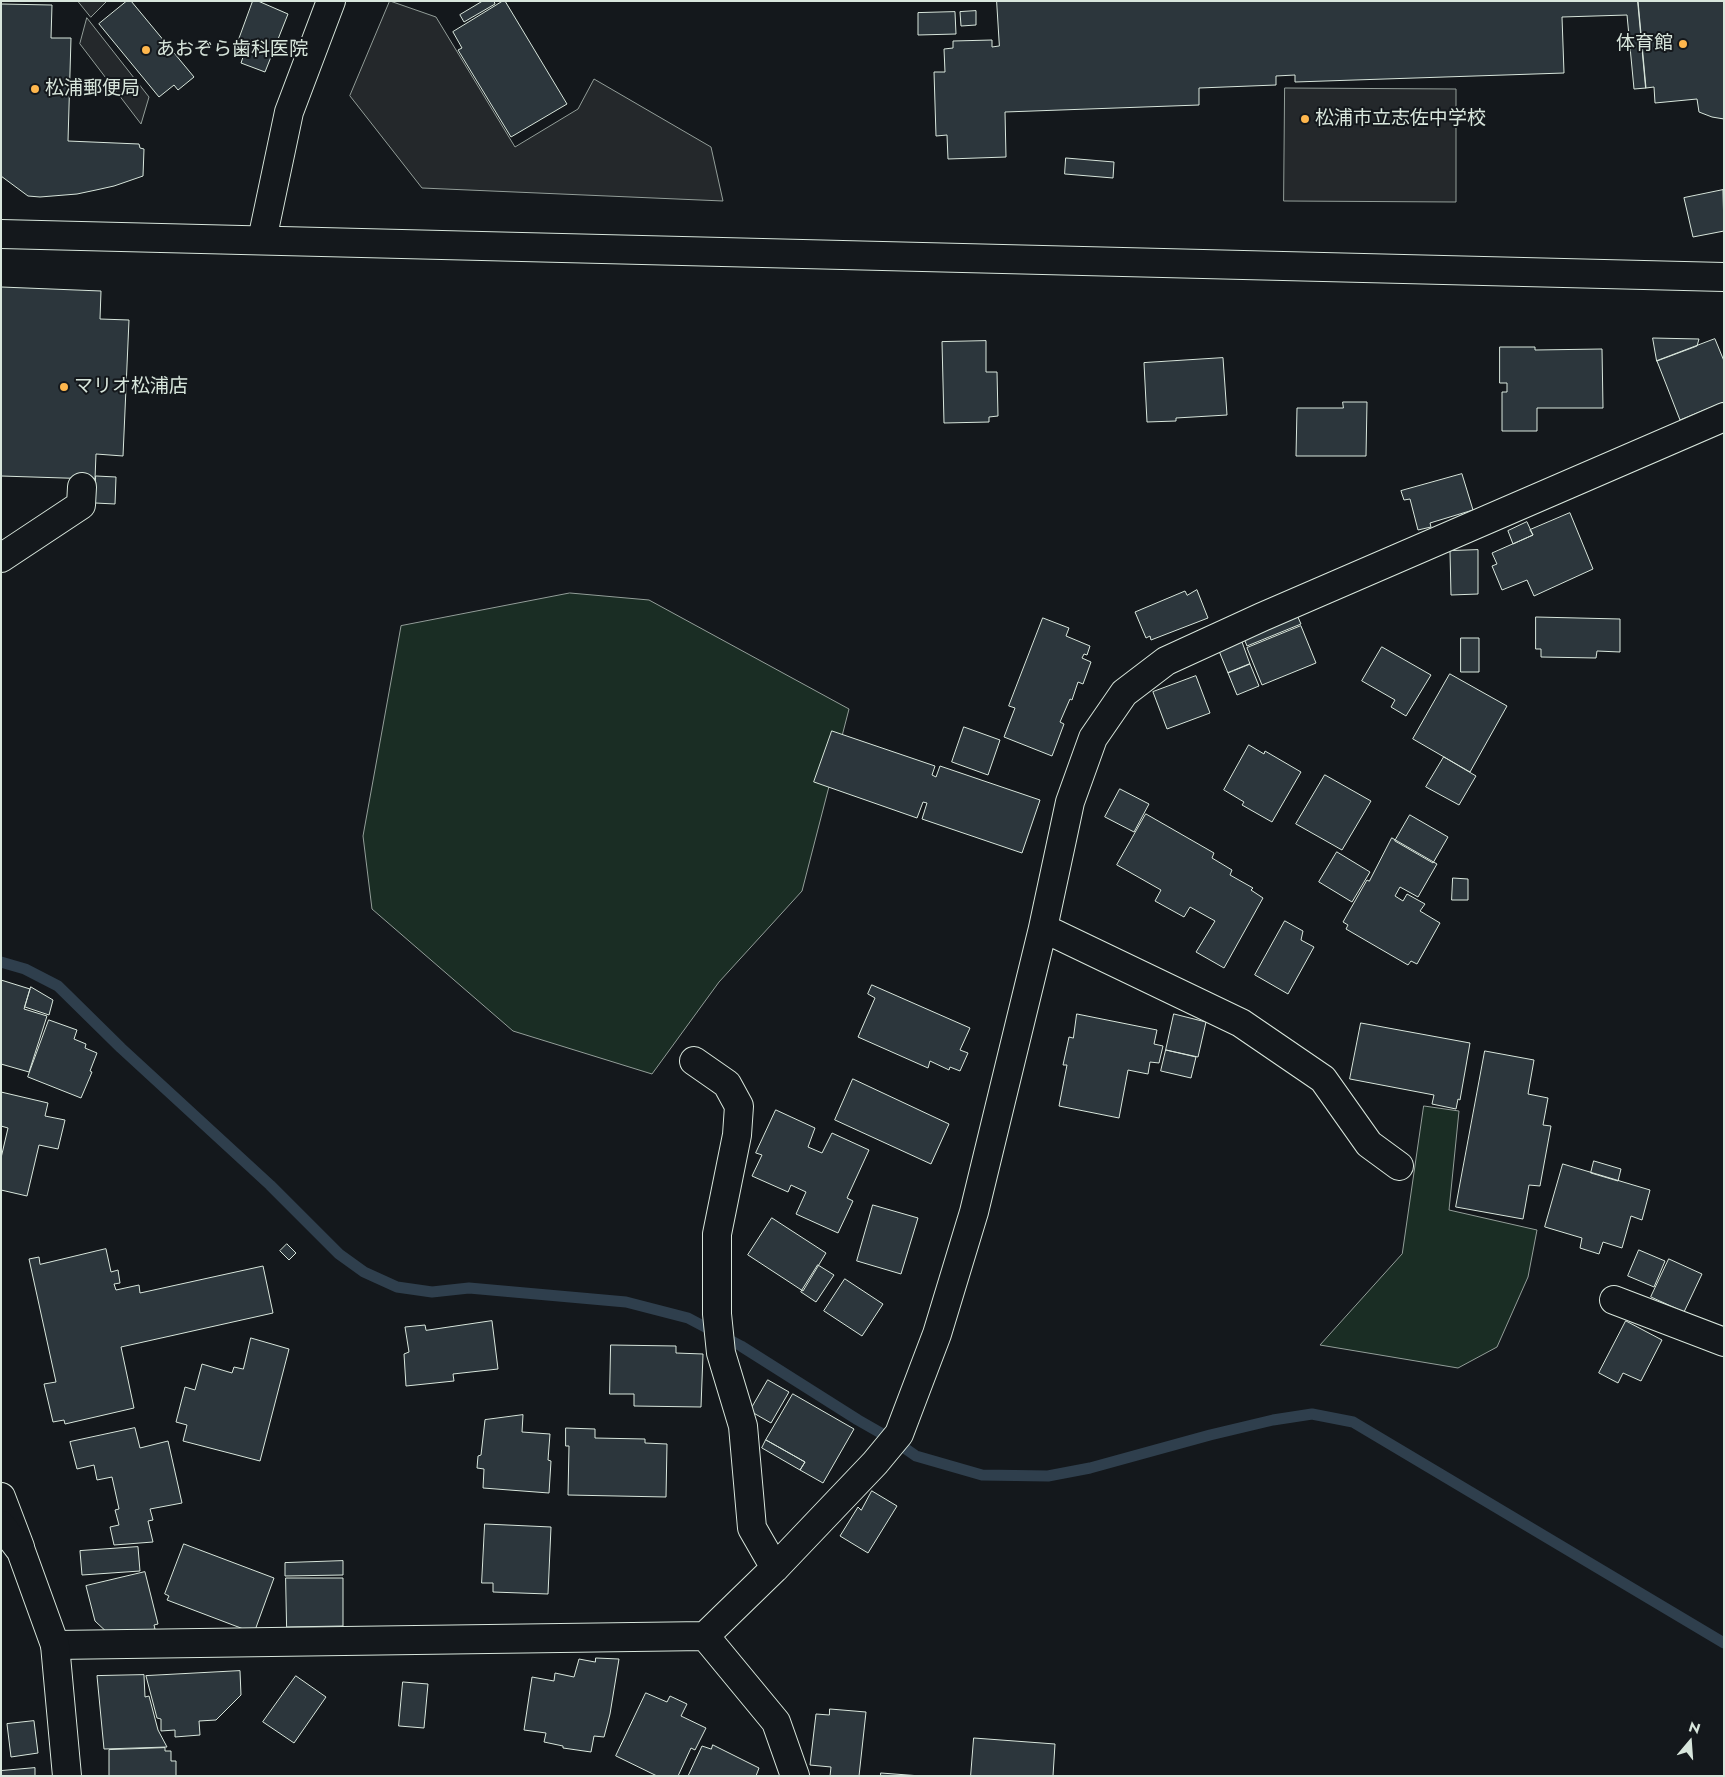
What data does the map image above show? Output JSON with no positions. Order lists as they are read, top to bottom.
{
  "places": [
    "体育館",
    "あおぞら歯科医院",
    "松浦郵便局",
    "松浦市立志佐中学校",
    "マリオ松浦店"
  ],
  "north": "top"
}
